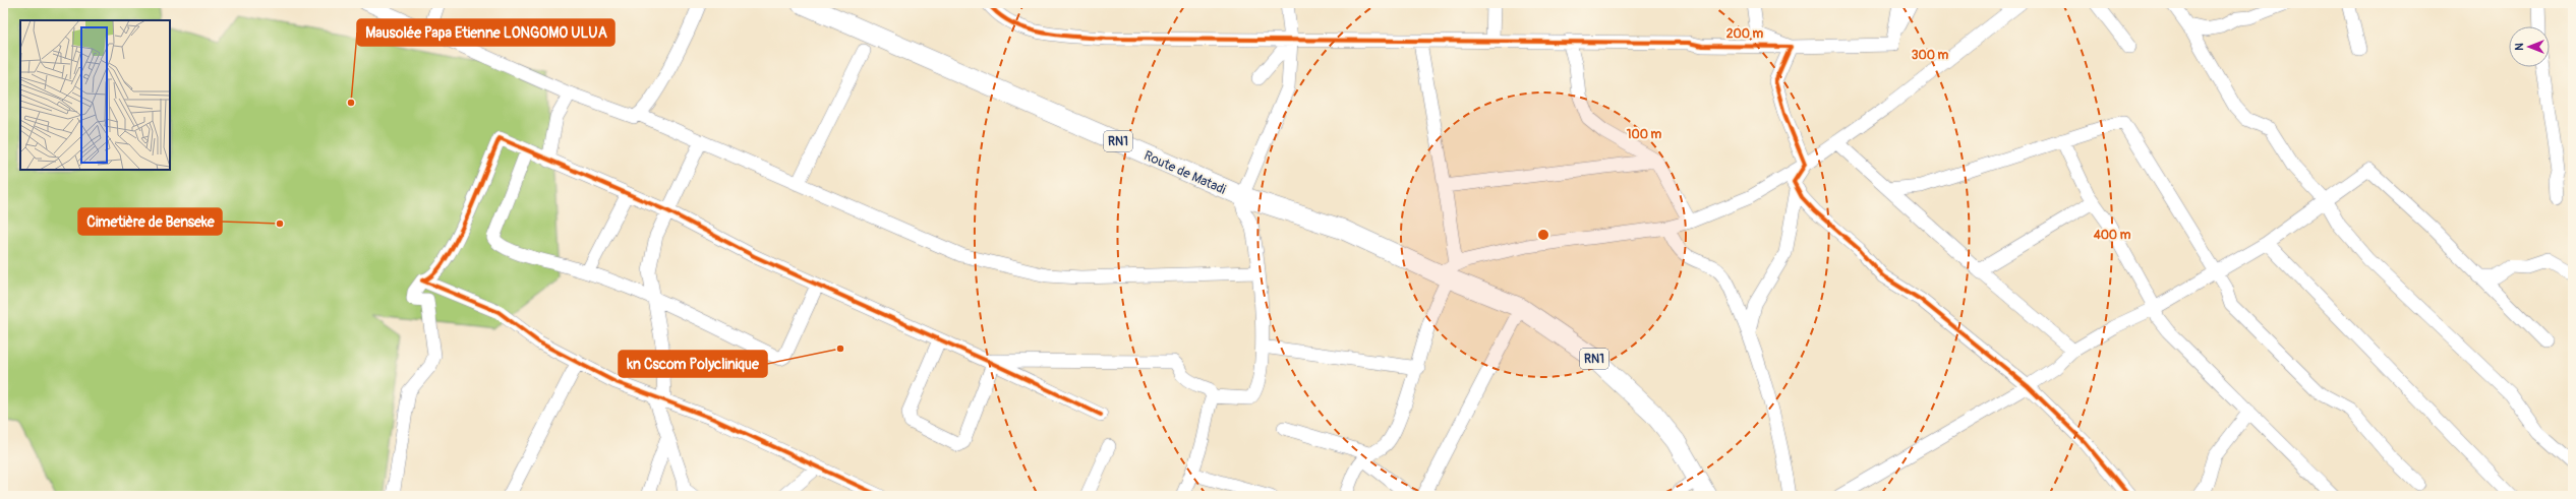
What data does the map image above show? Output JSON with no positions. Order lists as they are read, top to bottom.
{
  "streets": {
    "highway": ["RN1", "Route de Matadi"]
  },
  "crossings": [
    ["RN1", "Route de Matadi"]
  ],
  "places": ["Mausolée Papa Etienne LONGOMO ULUA", "Cimetière de Benseke", "kn Cscom Polyclinique"],
  "north": "left",
  "rings": [
    "200 m",
    "300 m",
    "100 m",
    "400 m"
  ]
}
